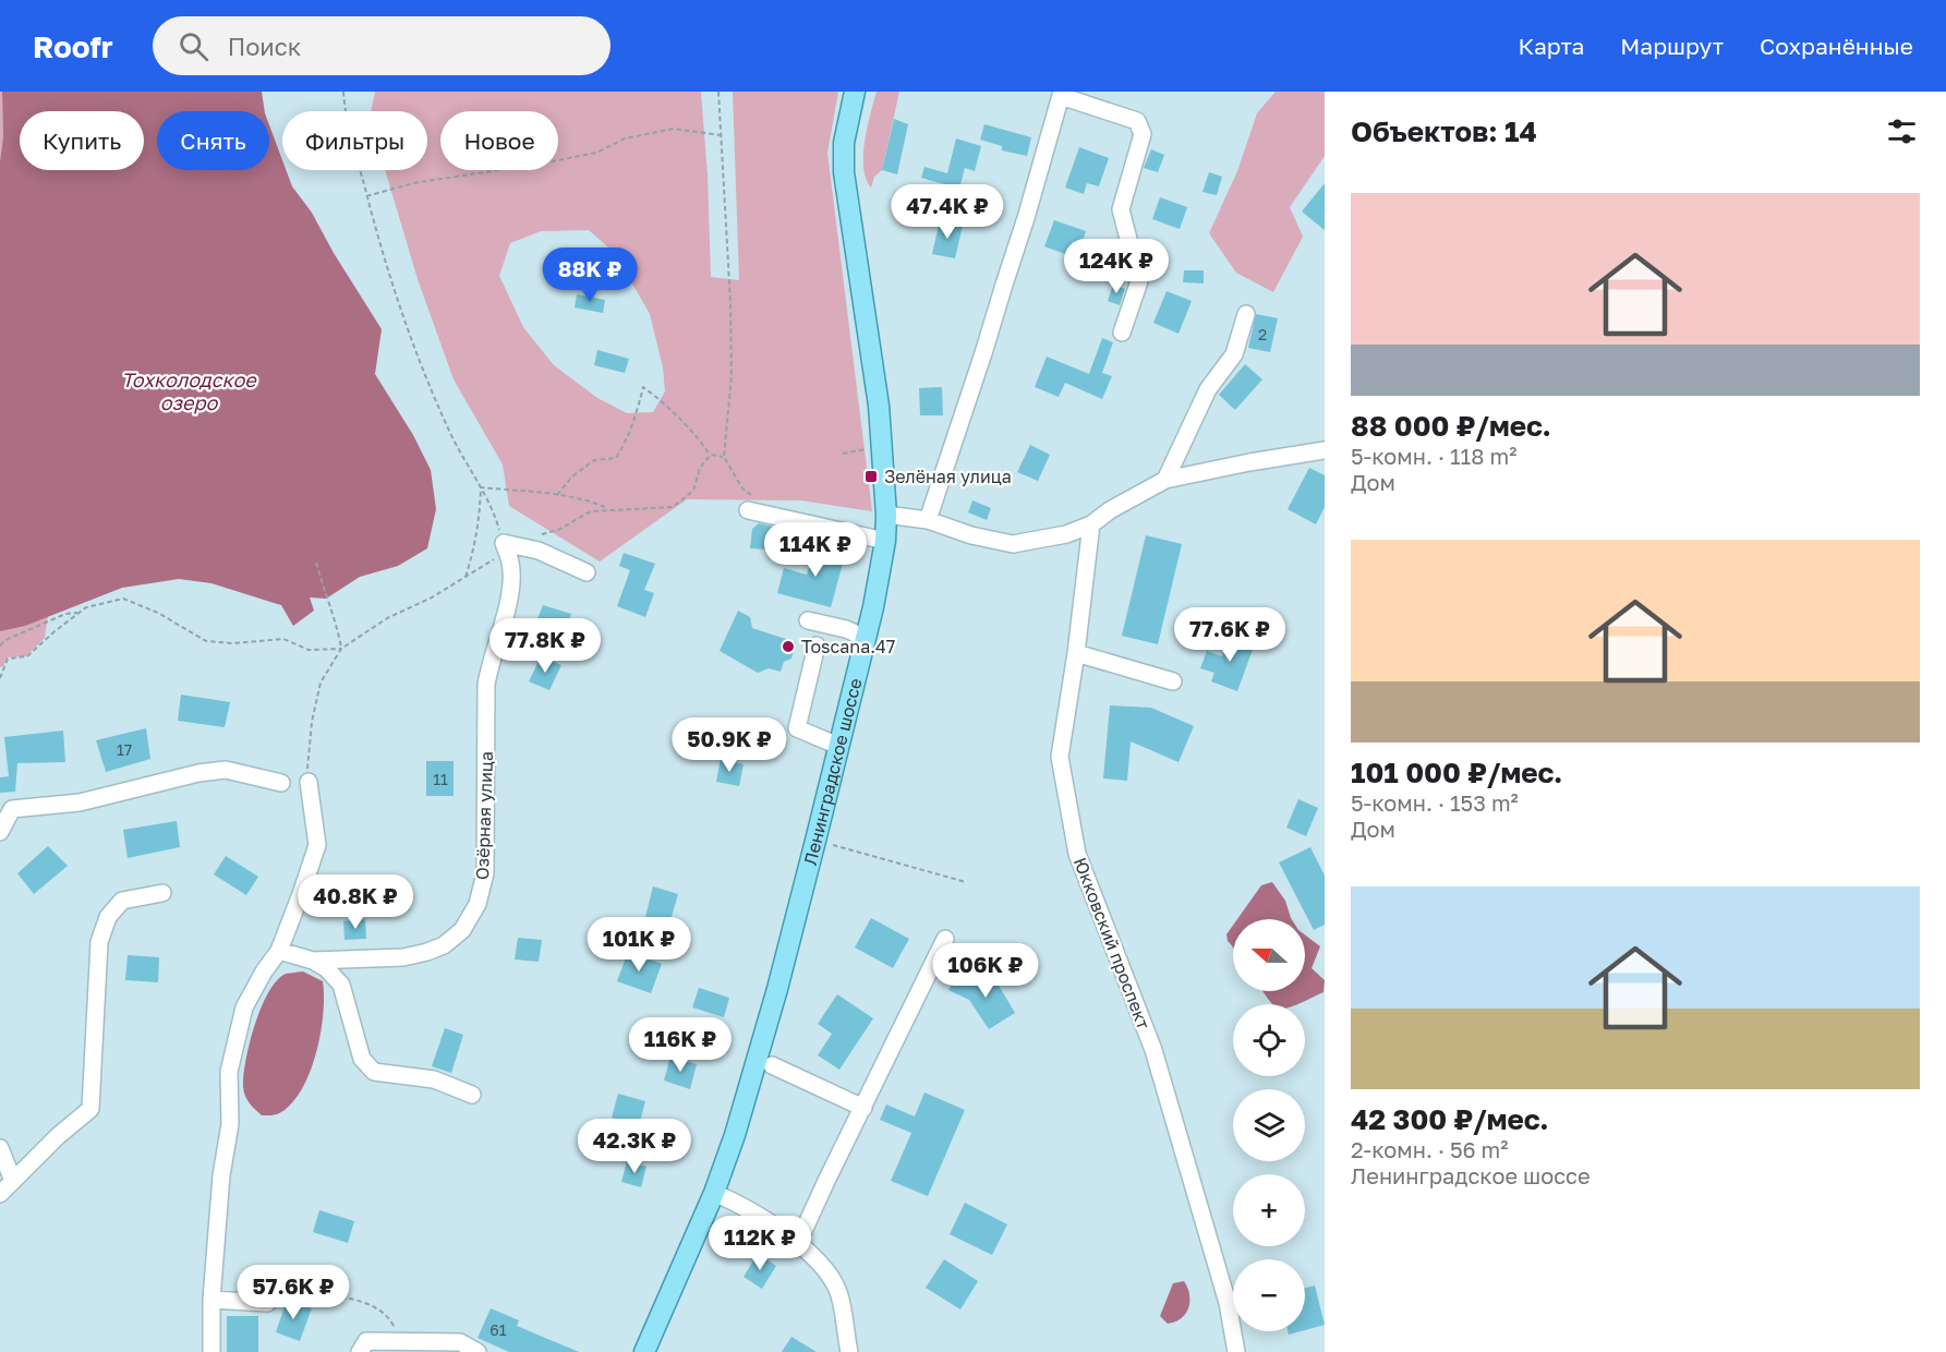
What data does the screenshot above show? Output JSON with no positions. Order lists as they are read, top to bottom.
{
  "streets": {
    "main road": ["Ленинградское шоссе"],
    "street": ["Озёрная улица", "Юкковский проспект"]
  },
  "water": ["Тохколодское озеро"],
  "places": {
    "transit": ["Зелёная улица"],
    "other": ["Toscana.47"]
  },
  "house_numbers": [
    "2",
    "17",
    "11",
    "61"
  ],
  "north": "left",
  "page": {
    "header": "Roofr",
    "search": "Поиск",
    "nav": ["Карта", "Маршрут", "Сохранённые"],
    "heading": "Объектов: 14",
    "chip": [
      "Купить",
      "Снять",
      "Фильтры",
      "Новое"
    ],
    "list": [
      {
        "name": "88 000 ₽/мес.",
        "note": "5-комн. · 118 m² · Дом"
      },
      {
        "name": "101 000 ₽/мес.",
        "note": "5-комн. · 153 m² · Дом"
      },
      {
        "name": "42 300 ₽/мес.",
        "note": "2-комн. · 56 m² · Ленинградское шоссе"
      }
    ],
    "price": [
      "47.4K ₽",
      "124K ₽",
      "88K ₽",
      "114K ₽",
      "77.6K ₽",
      "77.8K ₽",
      "50.9K ₽",
      "40.8K ₽",
      "101K ₽",
      "106K ₽",
      "116K ₽",
      "42.3K ₽",
      "112K ₽",
      "57.6K ₽"
    ],
    "map_buttons": ["+", "−"]
  }
}
